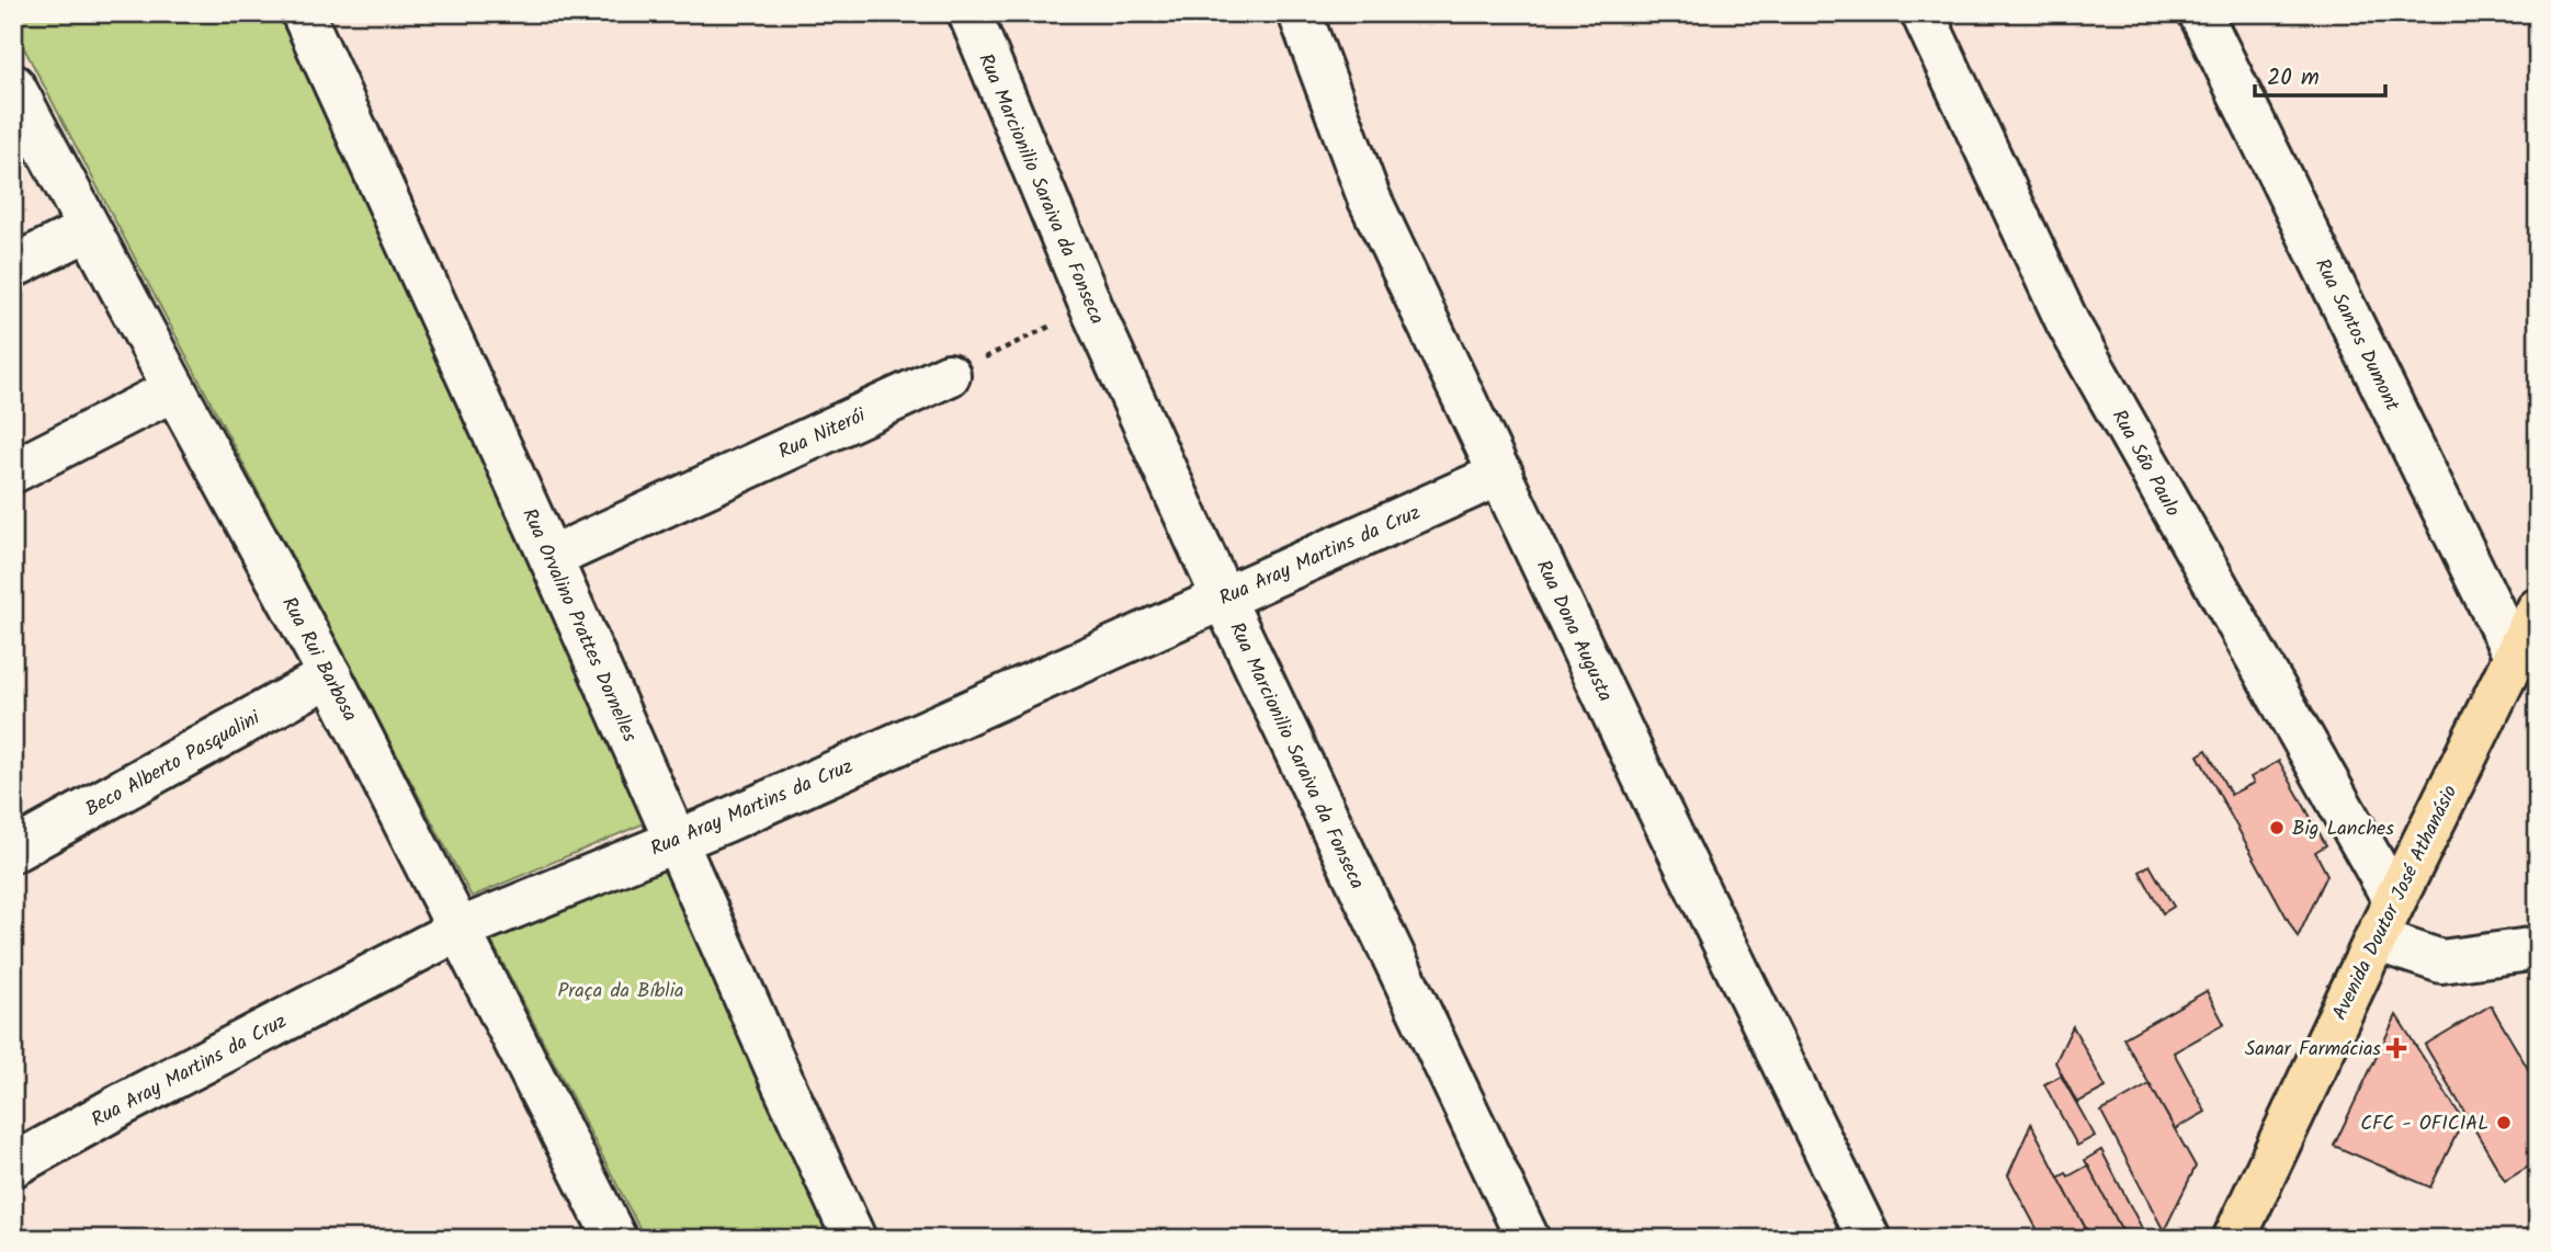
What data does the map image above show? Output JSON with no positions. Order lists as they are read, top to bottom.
{
  "streets": {
    "main road": ["Avenida Doutor José Athanásio"],
    "street": [
      "Rua Marcionilio Saraiva da Fonseca",
      "Rua Santos Dumont",
      "Rua Niterói",
      "Rua São Paulo",
      "Rua Aray Martins da Cruz",
      "Rua Orvalino Prattes Dornelles",
      "Rua Dona Augusta",
      "Rua Rui Barbosa",
      "Beco Alberto Pasqualini"
    ]
  },
  "crossings": [
    ["Rua Marcionilio Saraiva da Fonseca", "Rua Aray Martins da Cruz"],
    ["Rua Santos Dumont", "Avenida Doutor José Athanásio"],
    ["Rua Niterói", "Rua Orvalino Prattes Dornelles"],
    ["Rua São Paulo", "Avenida Doutor José Athanásio"],
    ["Rua Aray Martins da Cruz", "Rua Orvalino Prattes Dornelles"],
    ["Rua Aray Martins da Cruz", "Rua Dona Augusta"],
    ["Rua Aray Martins da Cruz", "Rua Rui Barbosa"],
    ["Rua Rui Barbosa", "Beco Alberto Pasqualini"]
  ],
  "parks": ["Praça da Bíblia"],
  "places": {
    "other": ["Big Lanches", "CFC - OFICIAL"],
    "health": ["Sanar Farmácias"]
  },
  "scale_bar": "20 m"
}
